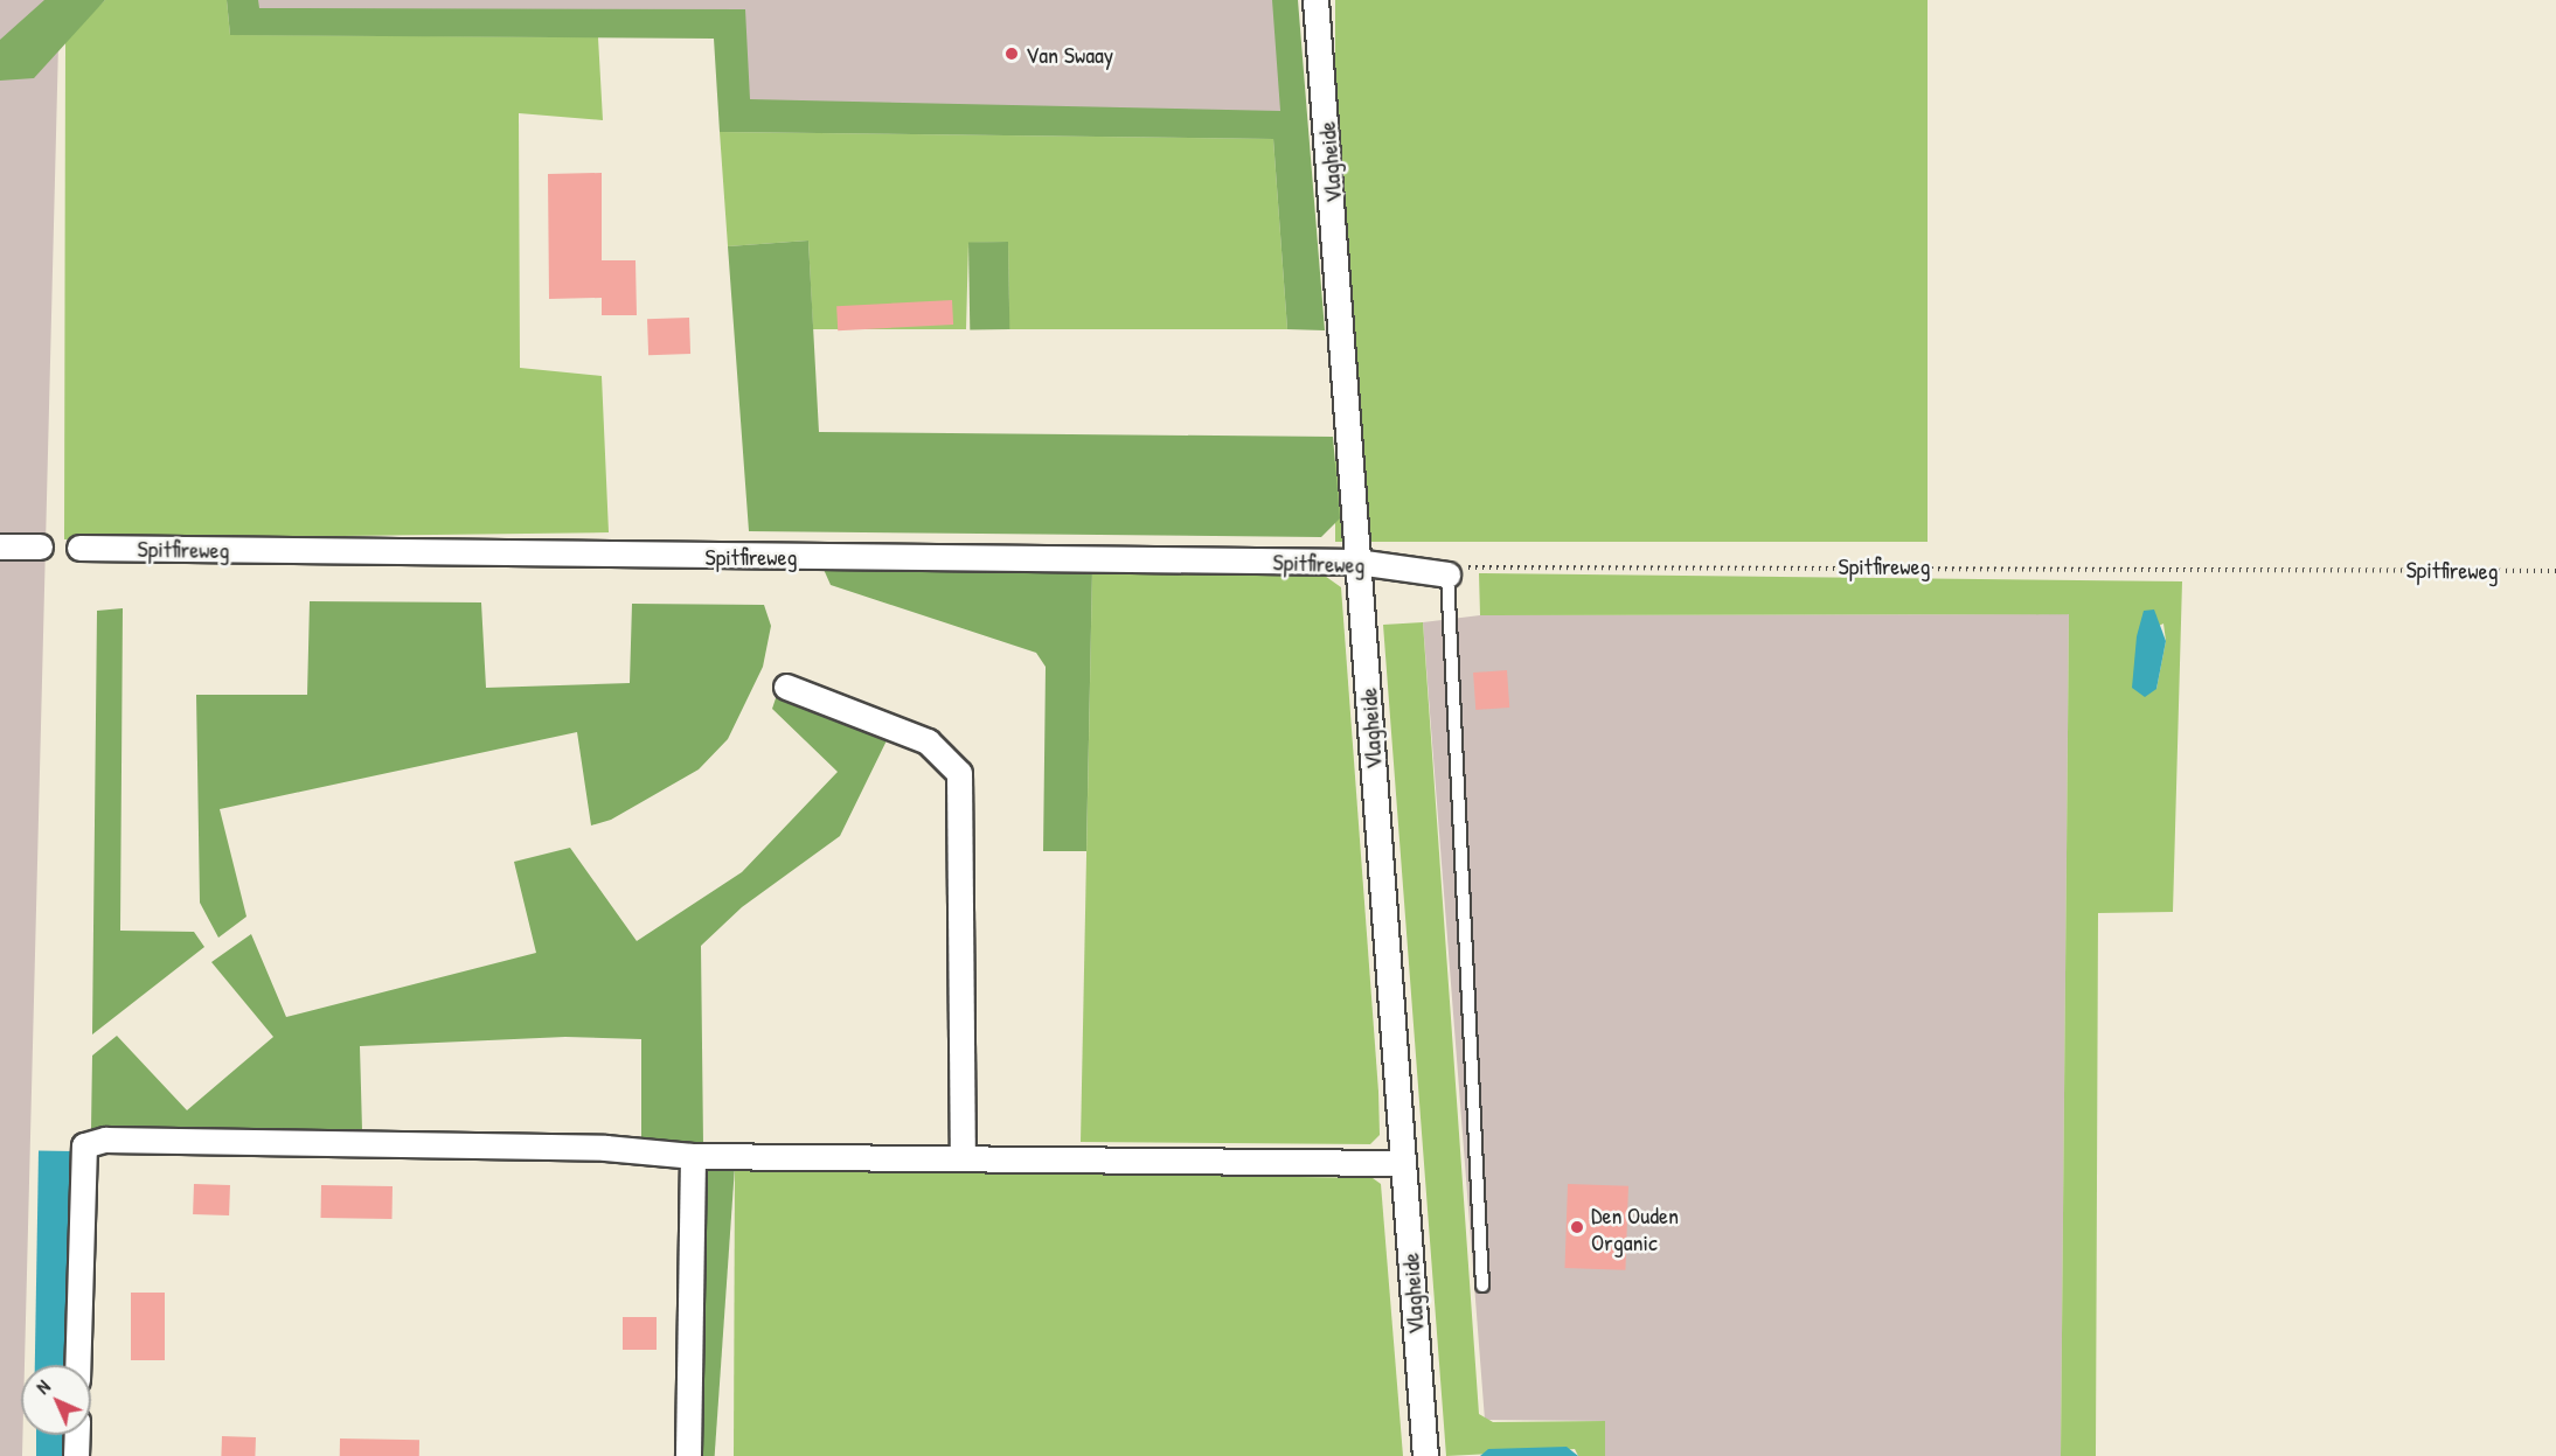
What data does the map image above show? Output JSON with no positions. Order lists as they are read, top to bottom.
{
  "streets": {
    "street": ["Vlagheide", "Spitfireweg"]
  },
  "crossings": [
    ["Vlagheide", "Spitfireweg"]
  ],
  "places": ["Van Swaay", "Den Ouden Organic"],
  "north": "top left"
}
